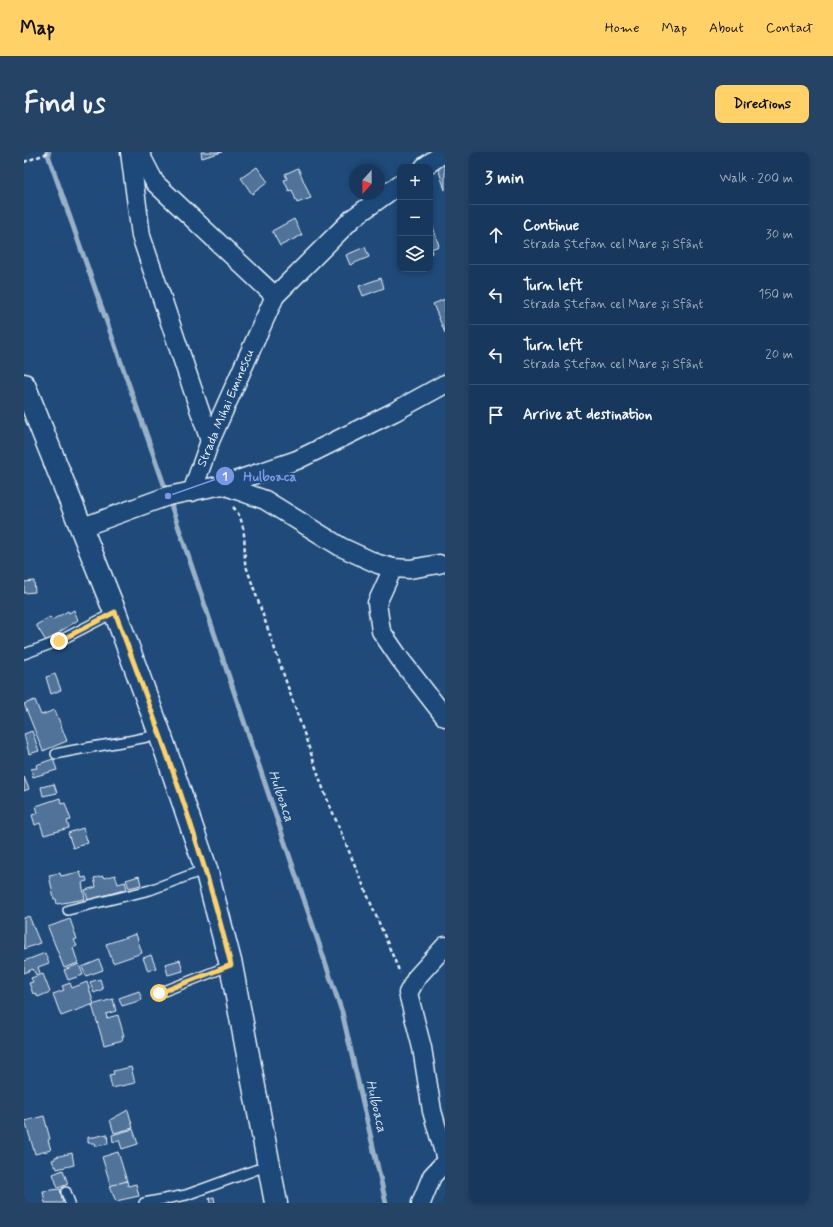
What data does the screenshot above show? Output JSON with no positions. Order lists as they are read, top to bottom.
{
  "streets": {
    "street": ["Strada Mihai Eminescu"]
  },
  "water": ["Hulboaca"],
  "places": ["Hulboaca"],
  "north": "bottom",
  "page": {
    "header": "Map",
    "nav": [
      "Home",
      "Map",
      "About",
      "Contact"
    ],
    "buttons": "Directions",
    "title": "Find us",
    "heading": ["3 min", "Walk · 200 m"],
    "map_buttons": ["+", "−"],
    "list": [
      ["Continue", "Strada Ștefan cel Mare și Sfânt", "30 m"],
      ["Turn left", "Strada Ștefan cel Mare și Sfânt", "150 m"],
      ["Turn left", "Strada Ștefan cel Mare și Sfânt", "20 m"],
      "Arrive at destination"
    ]
  }
}
